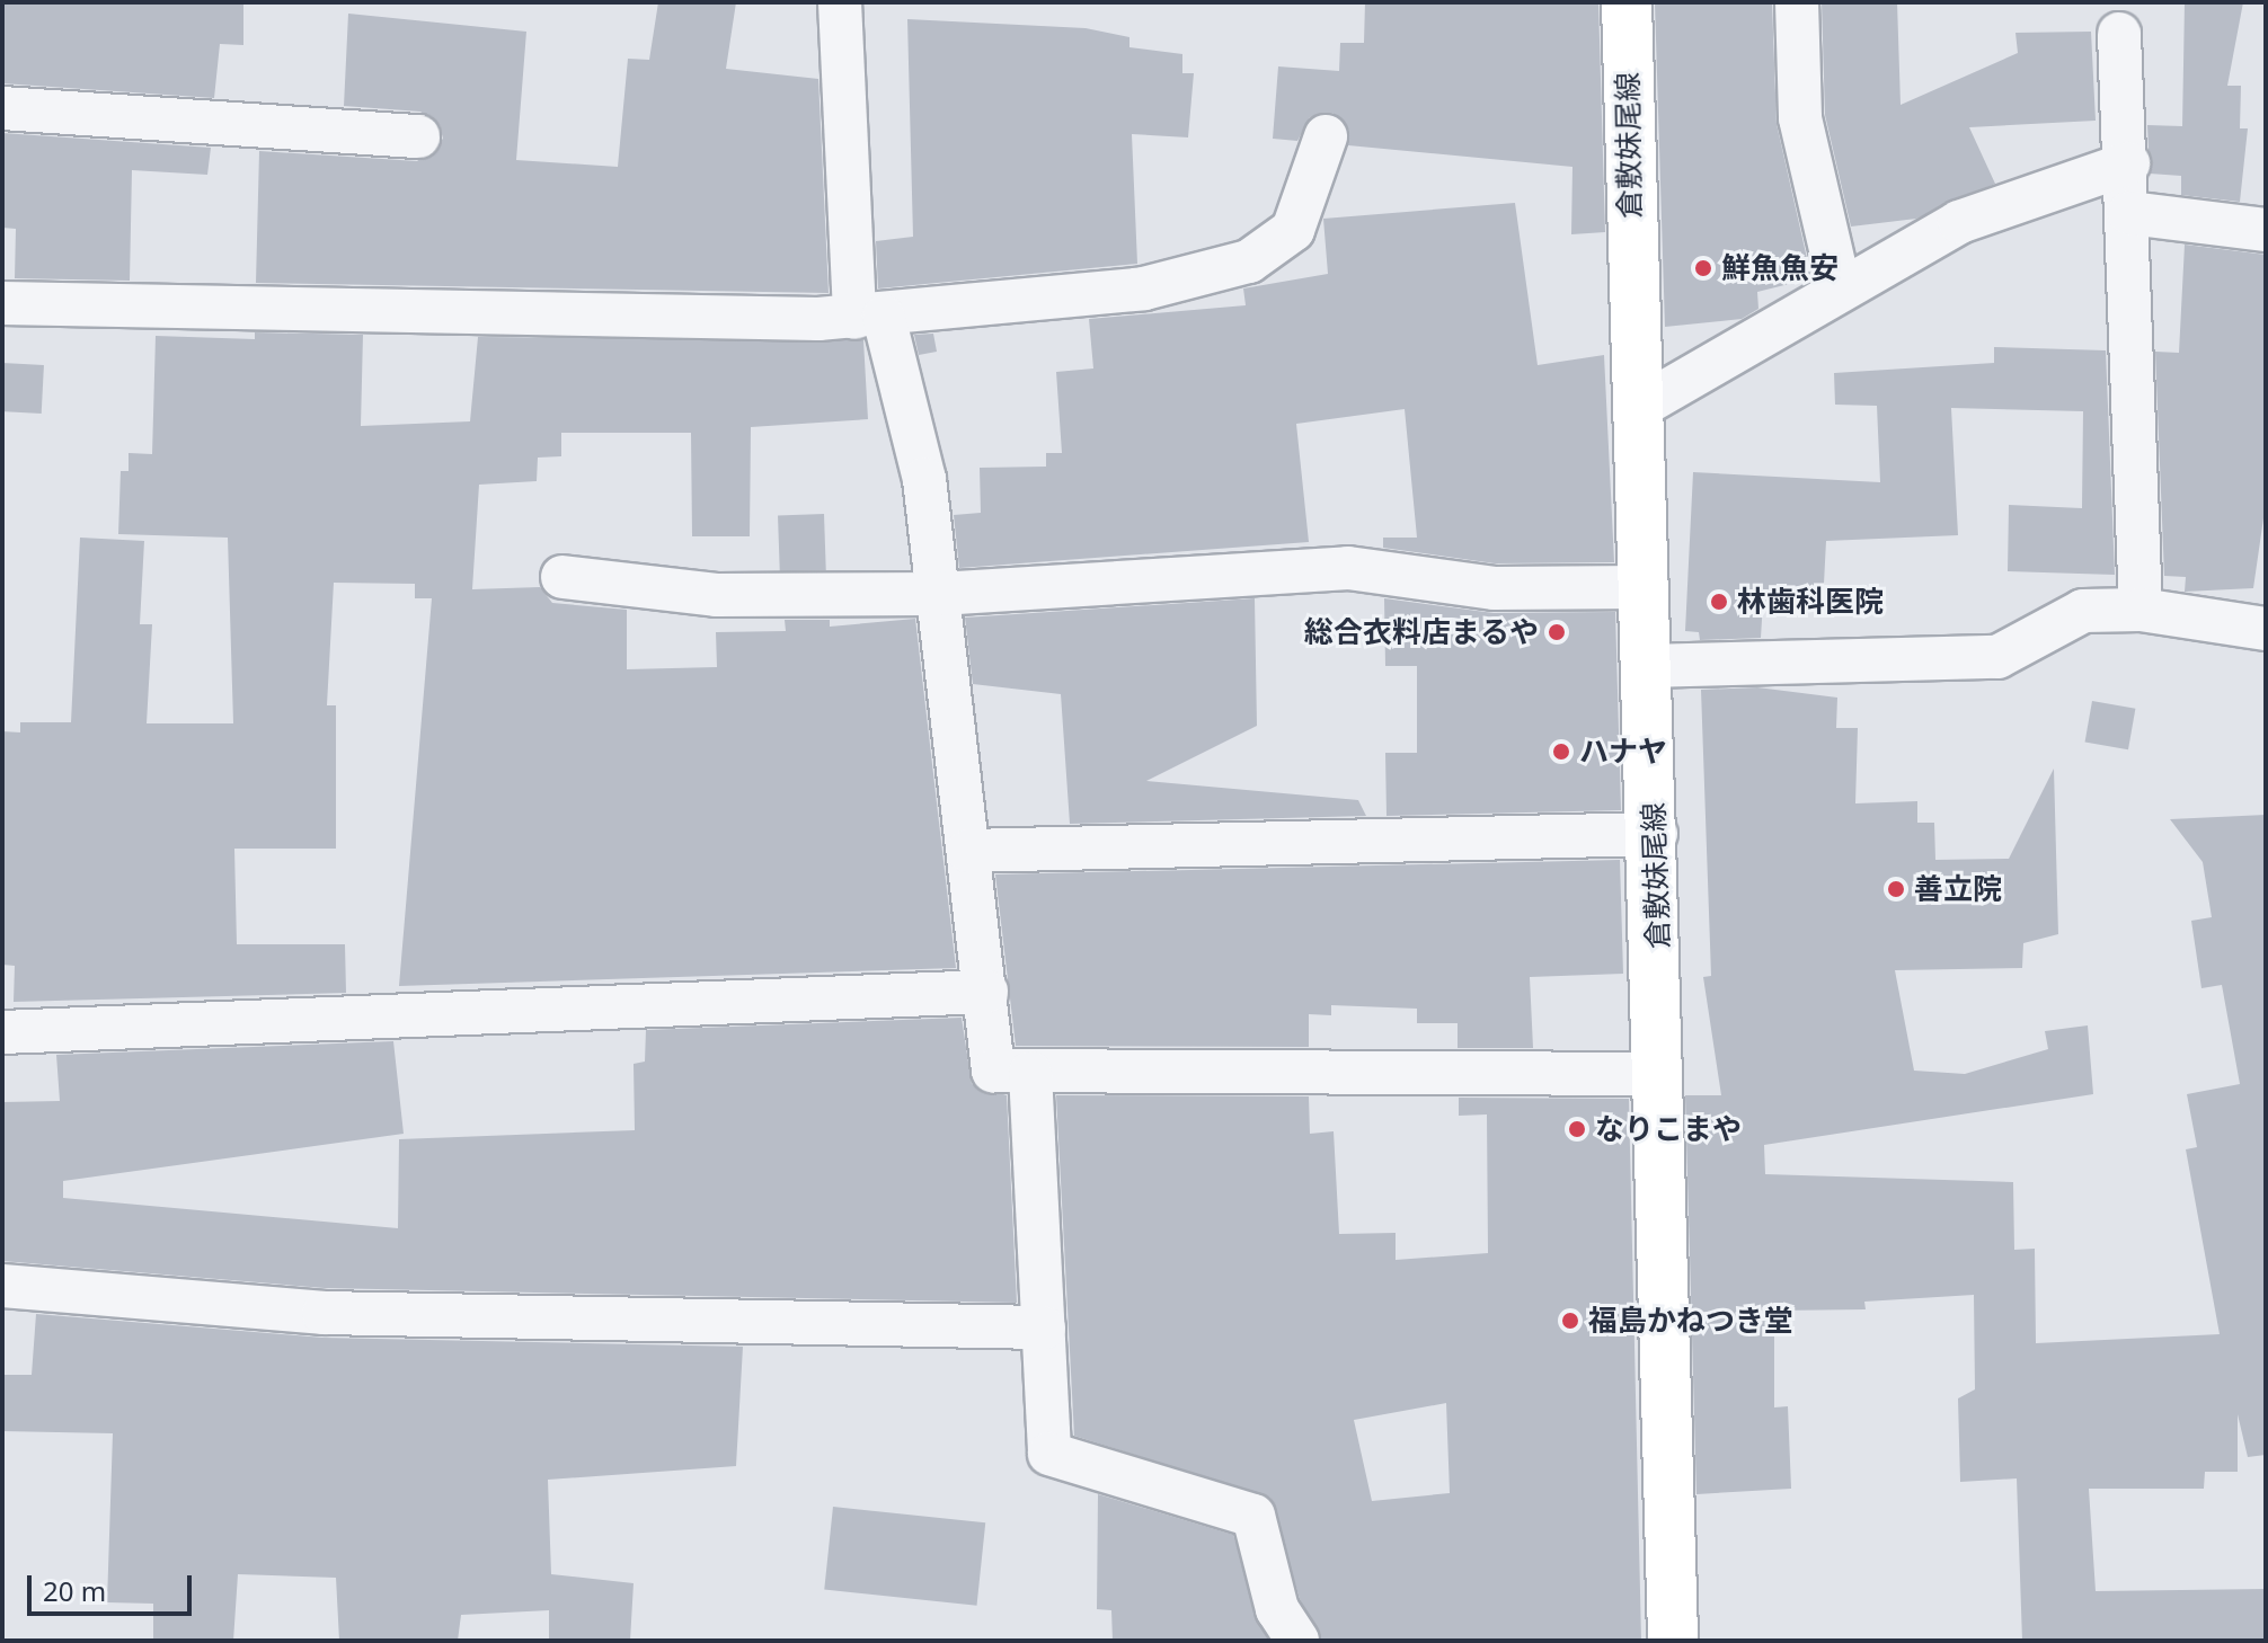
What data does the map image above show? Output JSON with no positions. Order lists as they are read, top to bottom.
{
  "streets": {
    "main road": ["倉敷妹尾線"]
  },
  "places": [
    "鮮魚魚安",
    "林歯科医院",
    "総合衣料店まるや",
    "ハナヤ",
    "善立院",
    "なりこまや",
    "福島かねつき堂"
  ],
  "scale_bar": "20 m"
}
